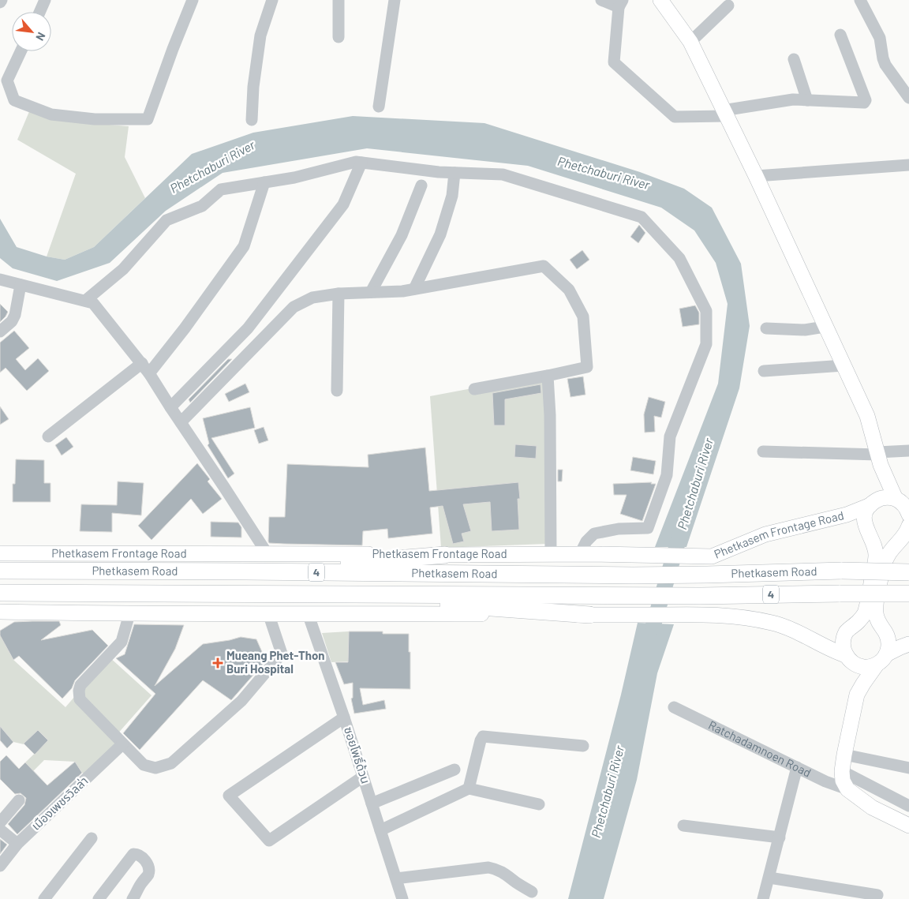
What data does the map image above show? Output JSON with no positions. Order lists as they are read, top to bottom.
{
  "streets": {
    "highway": ["Phetkasem Road", "4"],
    "main road": ["Phetkasem Frontage Road", "Ratchadamnoen Road"],
    "street": ["ซอยโพธิ์ด้วน", "เมืองเพชรวิลล่า"]
  },
  "crossings": [
    ["4", "ซอยโพธิ์ด้วน"]
  ],
  "water": ["Phetchaburi River"],
  "places": {
    "health": ["Mueang Phet-Thon Buri Hospital"]
  },
  "north": "bottom right"
}
